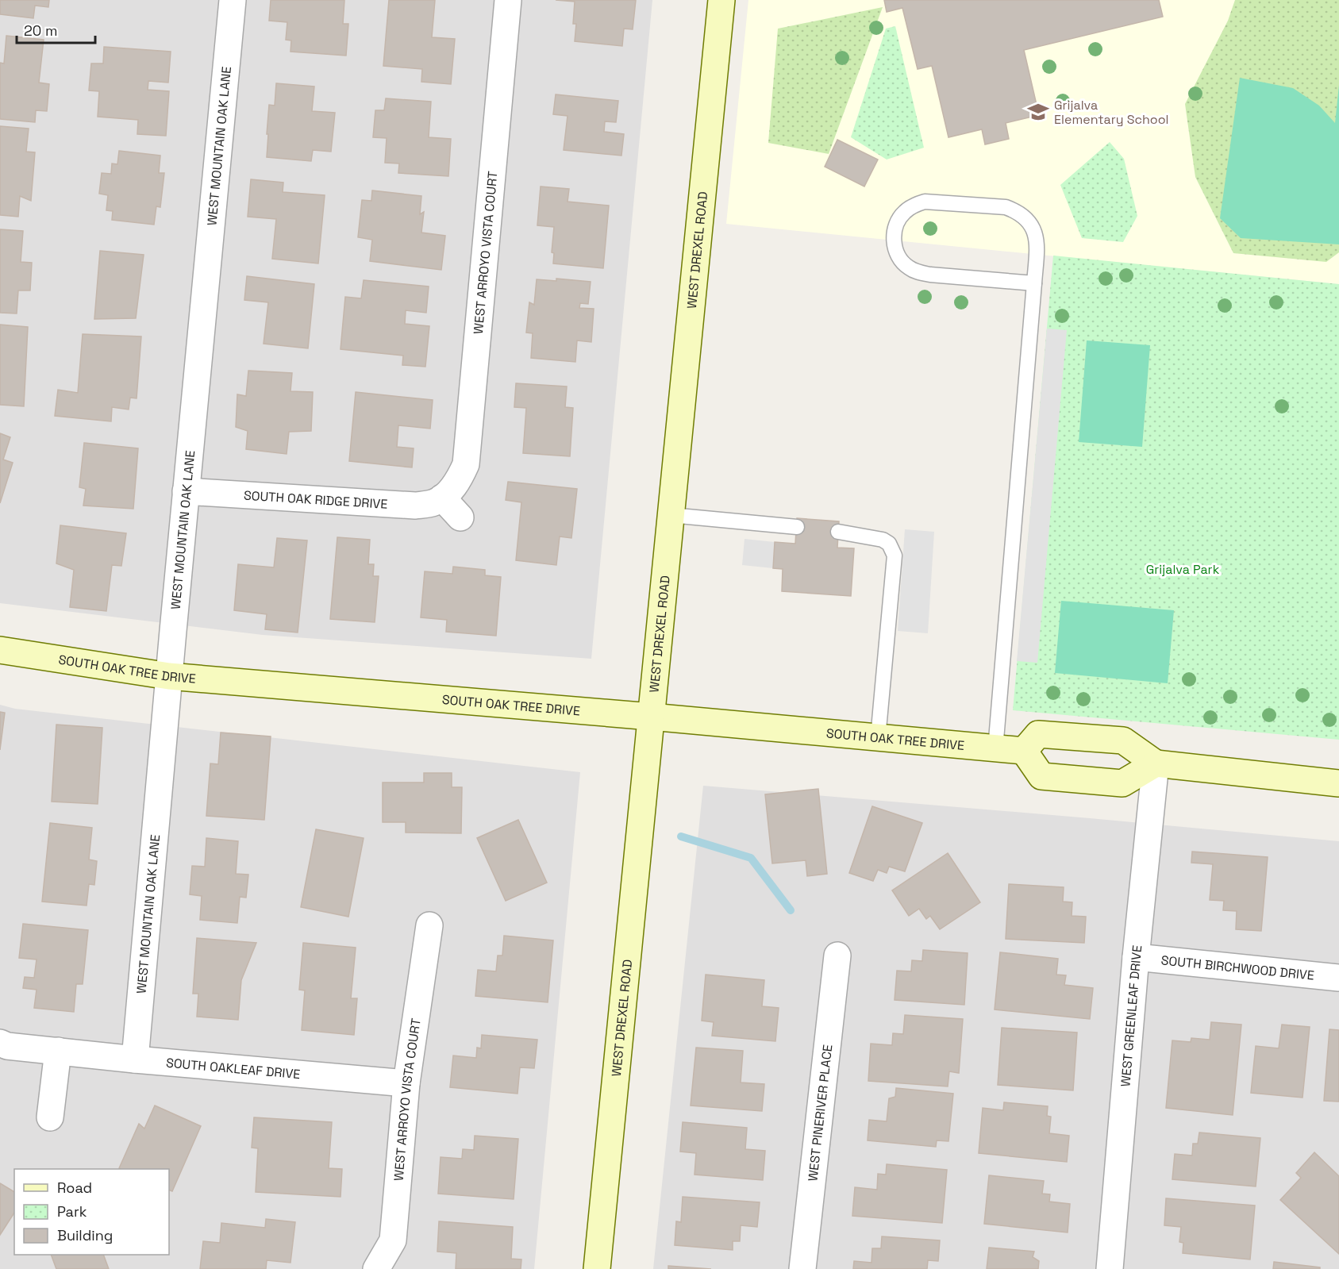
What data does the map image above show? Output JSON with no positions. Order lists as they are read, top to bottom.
{
  "streets": {
    "street": [
      "WEST MOUNTAIN OAK LANE",
      "WEST DREXEL ROAD",
      "WEST ARROYO VISTA COURT",
      "SOUTH OAK RIDGE DRIVE",
      "SOUTH OAK TREE DRIVE",
      "SOUTH BIRCHWOOD DRIVE",
      "WEST GREENLEAF DRIVE",
      "SOUTH OAKLEAF DRIVE",
      "WEST PINERIVER PLACE"
    ]
  },
  "crossings": [
    ["WEST MOUNTAIN OAK LANE", "SOUTH OAK RIDGE DRIVE"],
    ["WEST MOUNTAIN OAK LANE", "SOUTH OAK TREE DRIVE"],
    ["WEST MOUNTAIN OAK LANE", "SOUTH OAKLEAF DRIVE"],
    ["WEST DREXEL ROAD", "SOUTH OAK TREE DRIVE"],
    ["WEST ARROYO VISTA COURT", "SOUTH OAK RIDGE DRIVE"],
    ["WEST ARROYO VISTA COURT", "SOUTH OAKLEAF DRIVE"],
    ["SOUTH BIRCHWOOD DRIVE", "WEST GREENLEAF DRIVE"]
  ],
  "parks": ["Grijalva Park"],
  "places": {
    "school or university": ["Grijalva Elementary School"]
  },
  "legend": ["Road", "Park", "Building"],
  "scale_bar": "20 m"
}
